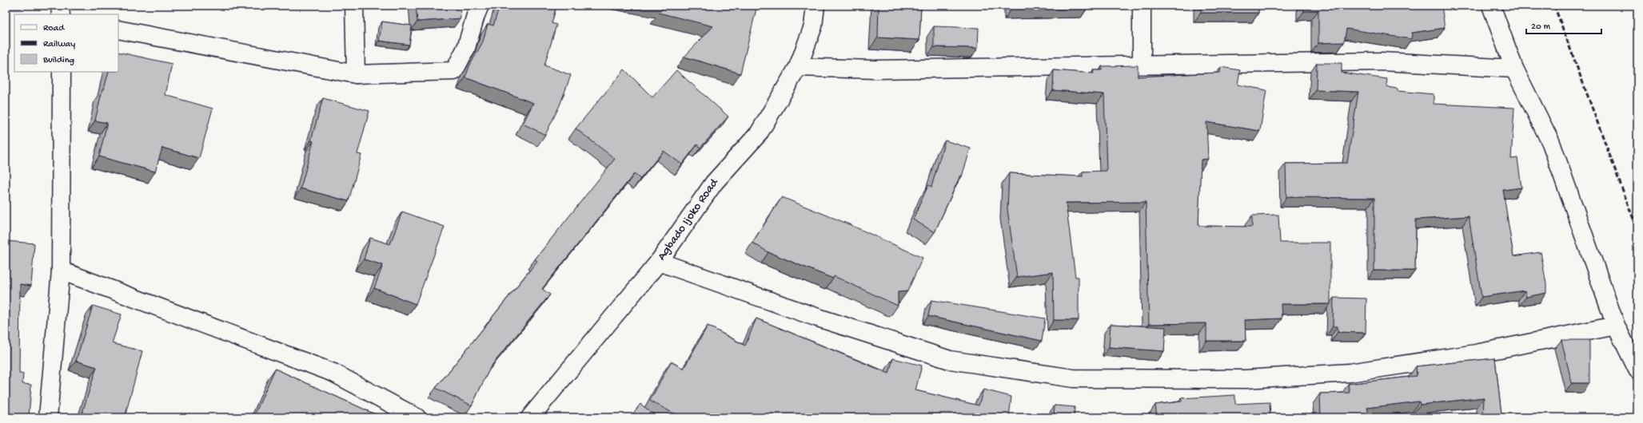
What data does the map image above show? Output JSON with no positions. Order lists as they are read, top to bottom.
{
  "streets": {
    "street": ["Agbado Ijoko Road"]
  },
  "legend": ["Road", "Railway", "Building"],
  "scale_bar": "20 m"
}
